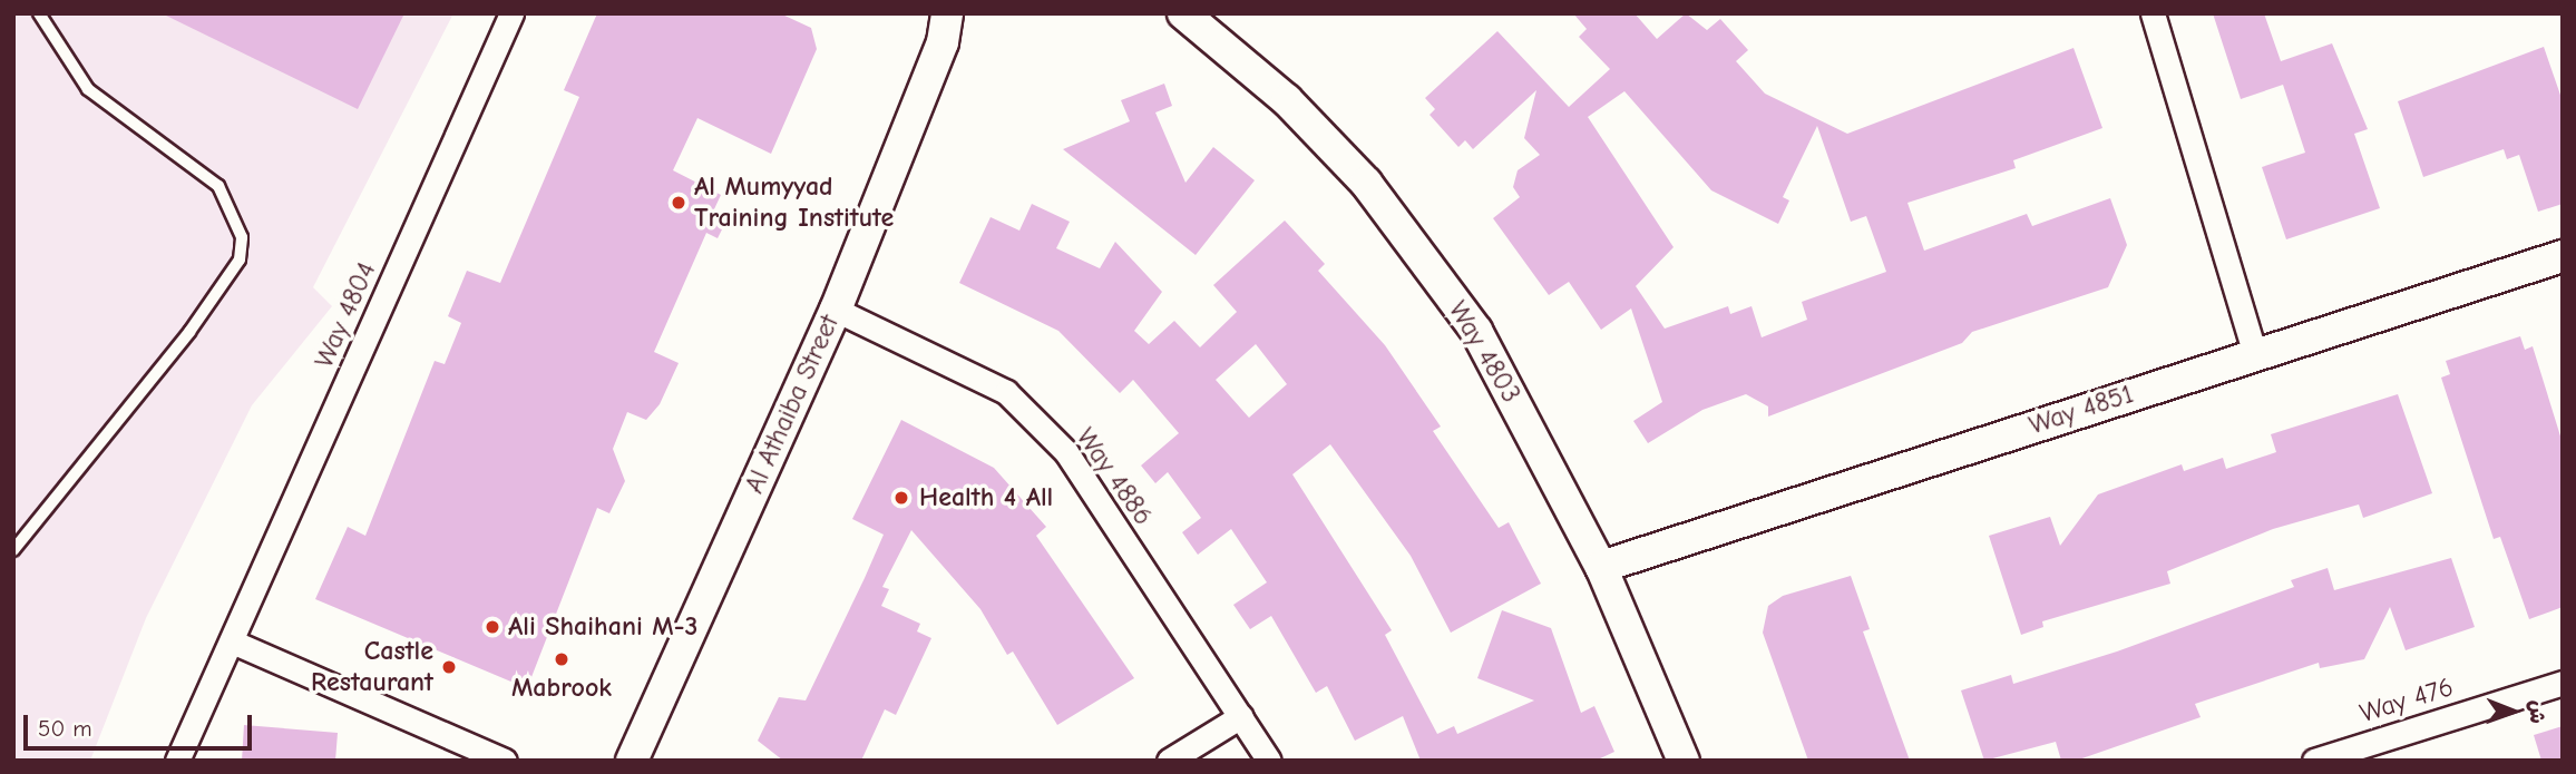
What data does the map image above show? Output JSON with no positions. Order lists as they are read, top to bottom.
{
  "streets": {
    "street": [
      "Way 4804",
      "Way 4803",
      "Al Athaiba Street",
      "Way 4851",
      "Way 4886",
      "Way 476"
    ]
  },
  "crossings": [
    ["Way 4803", "Way 4851"],
    ["Al Athaiba Street", "Way 4886"]
  ],
  "places": [
    "Al Mumyyad Training Institute",
    "Health 4 All",
    "Ali Shaihani M-3",
    "Mabrook",
    "Castle Restaurant"
  ],
  "scale_bar": "50 m",
  "north": "right"
}
